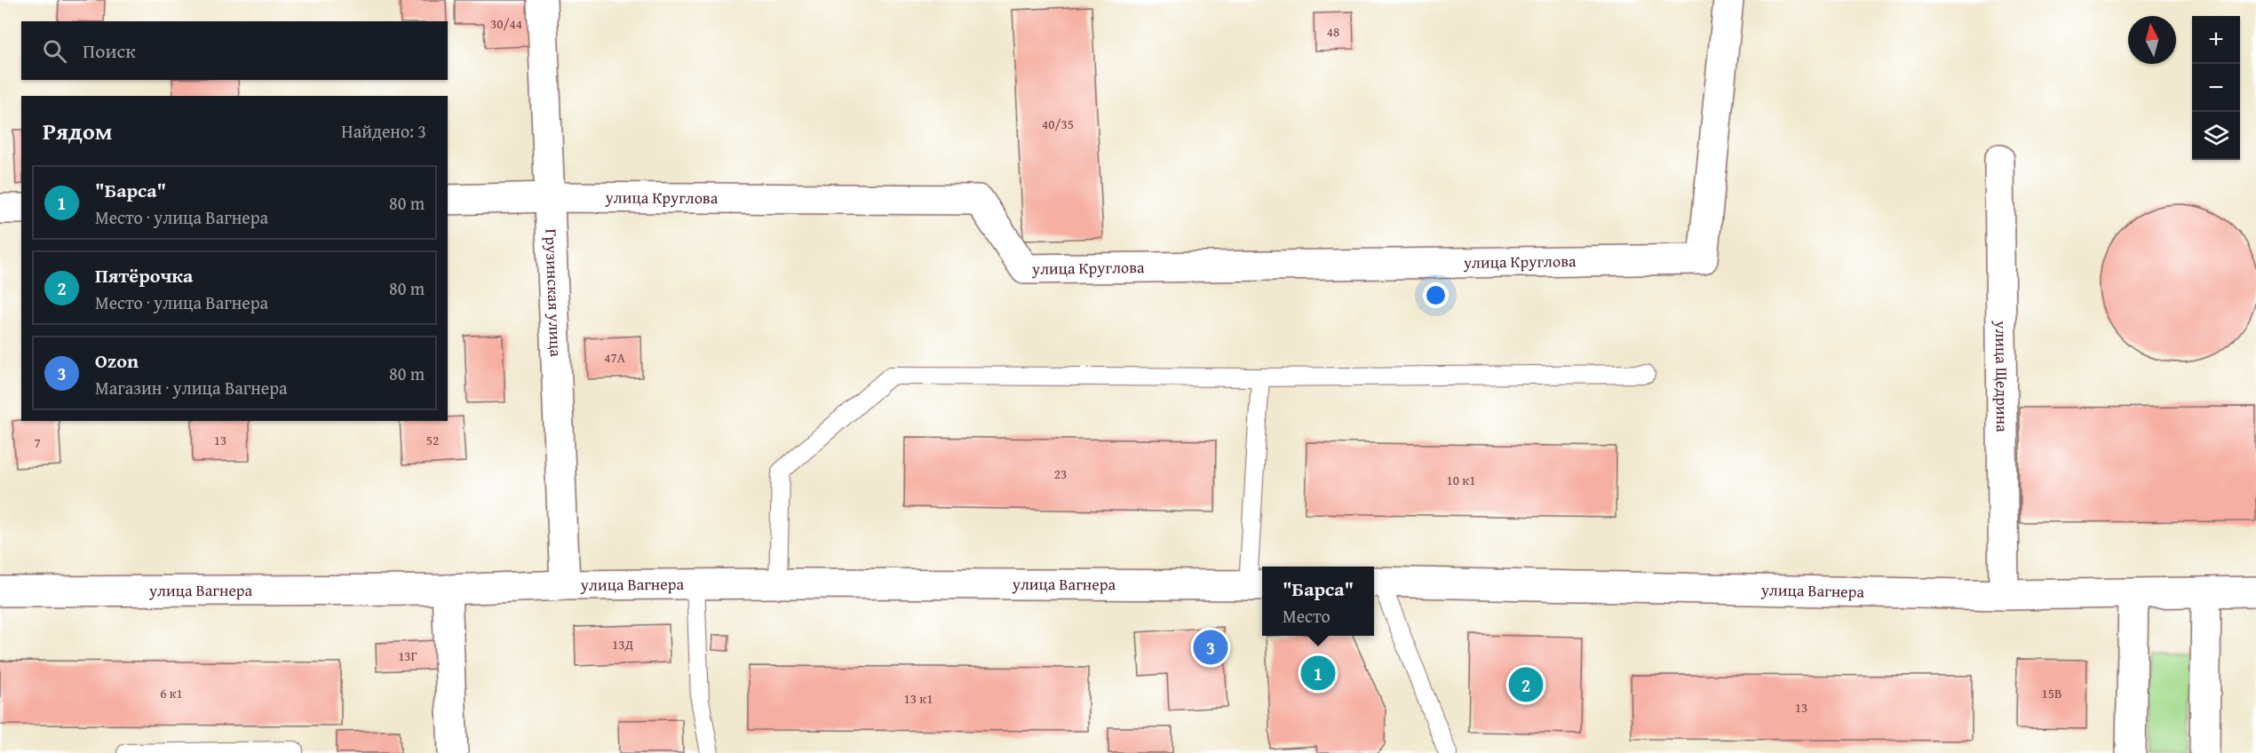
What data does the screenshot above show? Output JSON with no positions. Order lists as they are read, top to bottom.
{
  "streets": {
    "street": [
      "улица Круглова",
      "Грузинская улица",
      "улица Щедрина",
      "улица Вагнера"
    ]
  },
  "crossings": [
    ["улица Круглова", "Грузинская улица"],
    ["Грузинская улица", "улица Вагнера"],
    ["улица Щедрина", "улица Вагнера"]
  ],
  "house_numbers": [
    "30/44",
    "48",
    "40/35",
    "47А",
    "13",
    "52",
    "7",
    "23",
    "10 к1",
    "13Д",
    "13Г",
    "6 к1",
    "15В",
    "13 к1",
    "13"
  ],
  "north": "top",
  "page": {
    "map_buttons": ["+", "−"],
    "search": "Поиск",
    "heading": ["Рядом", "Найдено: 3"],
    "list": [
      {
        "mark": "1",
        "name": "\"Барса\"",
        "note": "Место · улица Вагнера",
        "value": "80 m"
      },
      {
        "mark": "2",
        "name": "Пятёрочка",
        "note": "Место · улица Вагнера",
        "value": "80 m"
      },
      {
        "mark": "3",
        "name": "Ozon",
        "note": "Магазин · улица Вагнера",
        "value": "80 m"
      }
    ],
    "popup": ["\"Барса\"", "Место"],
    "pins": ["3", "1", "2"]
  }
}
